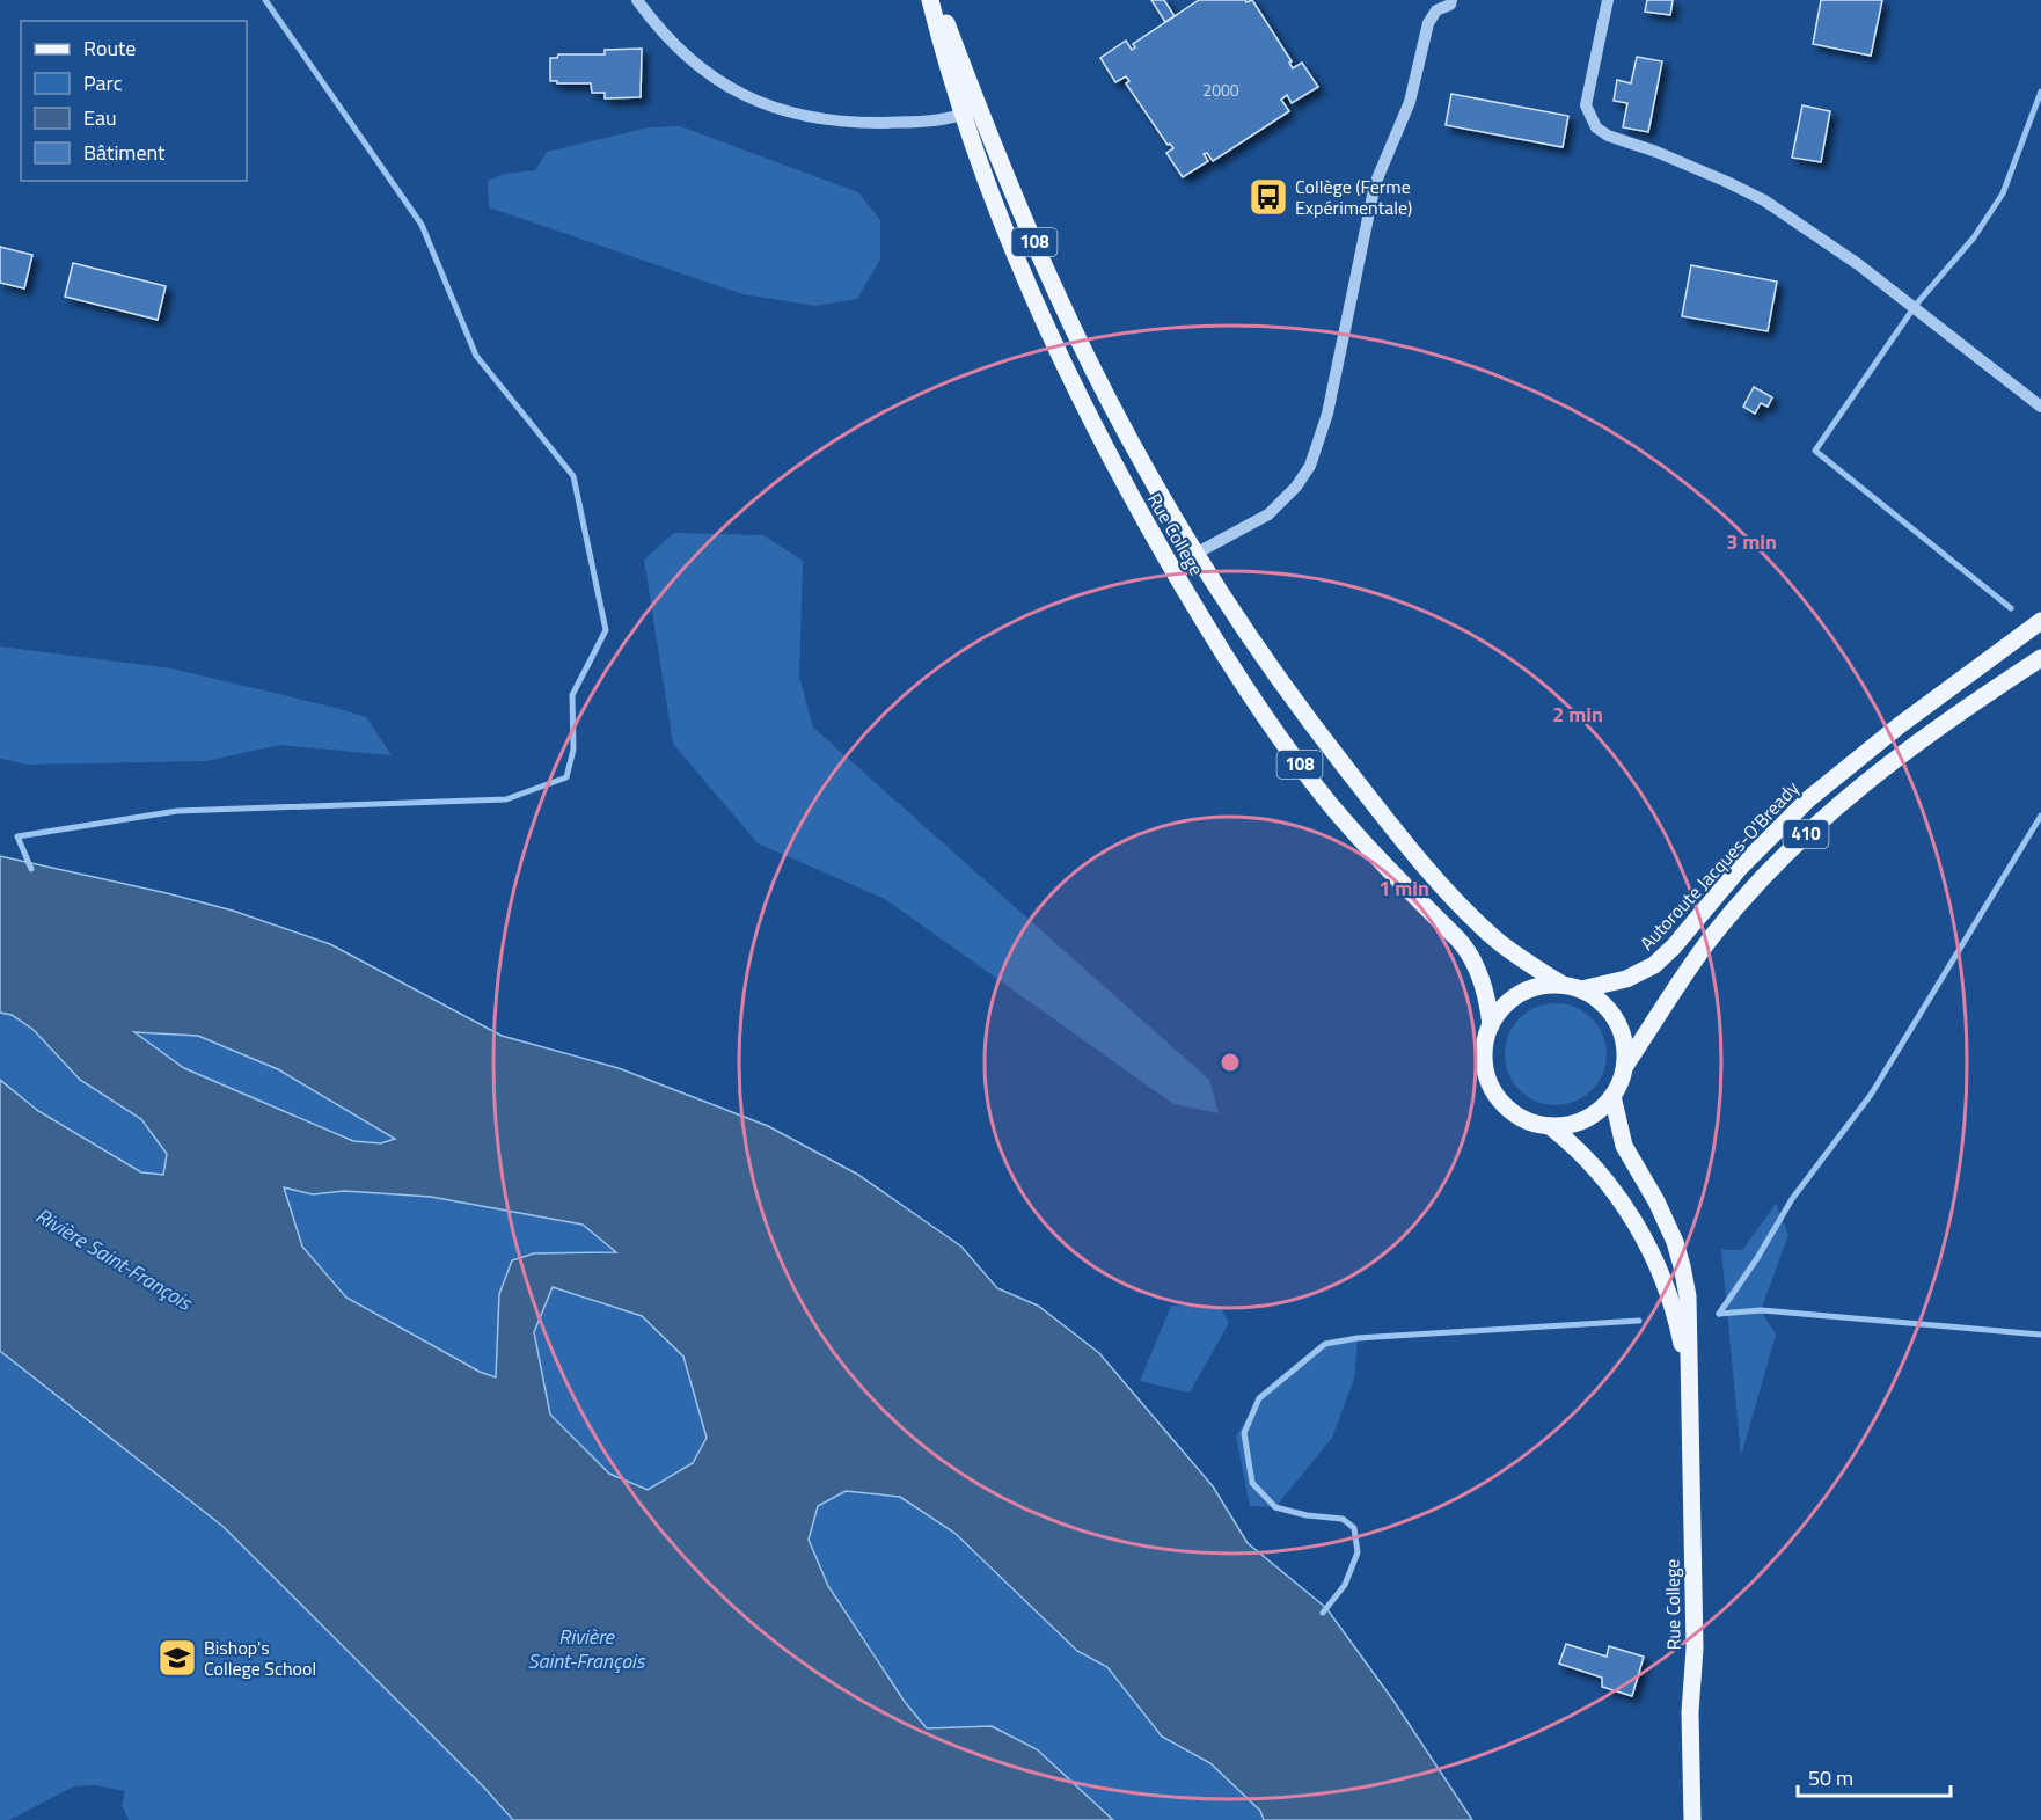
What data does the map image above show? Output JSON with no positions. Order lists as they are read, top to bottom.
{
  "streets": {
    "main road": [
      "108",
      "Rue College",
      "410",
      "Autoroute Jacques-O'Bready"
    ]
  },
  "crossings": [
    ["Rue College", "410"],
    ["Rue College", "Autoroute Jacques-O'Bready"],
    ["410", "Autoroute Jacques-O'Bready"]
  ],
  "water": ["Rivière Saint-François"],
  "places": {
    "bus stop": ["Collège (Ferme Expérimentale)"],
    "school or university": ["Bishop's College School"]
  },
  "house_numbers": ["2000"],
  "legend": [
    "Route",
    "Parc",
    "Eau",
    "Bâtiment"
  ],
  "scale_bar": "50 m",
  "rings": ["3 min", "2 min", "1 min"]
}
